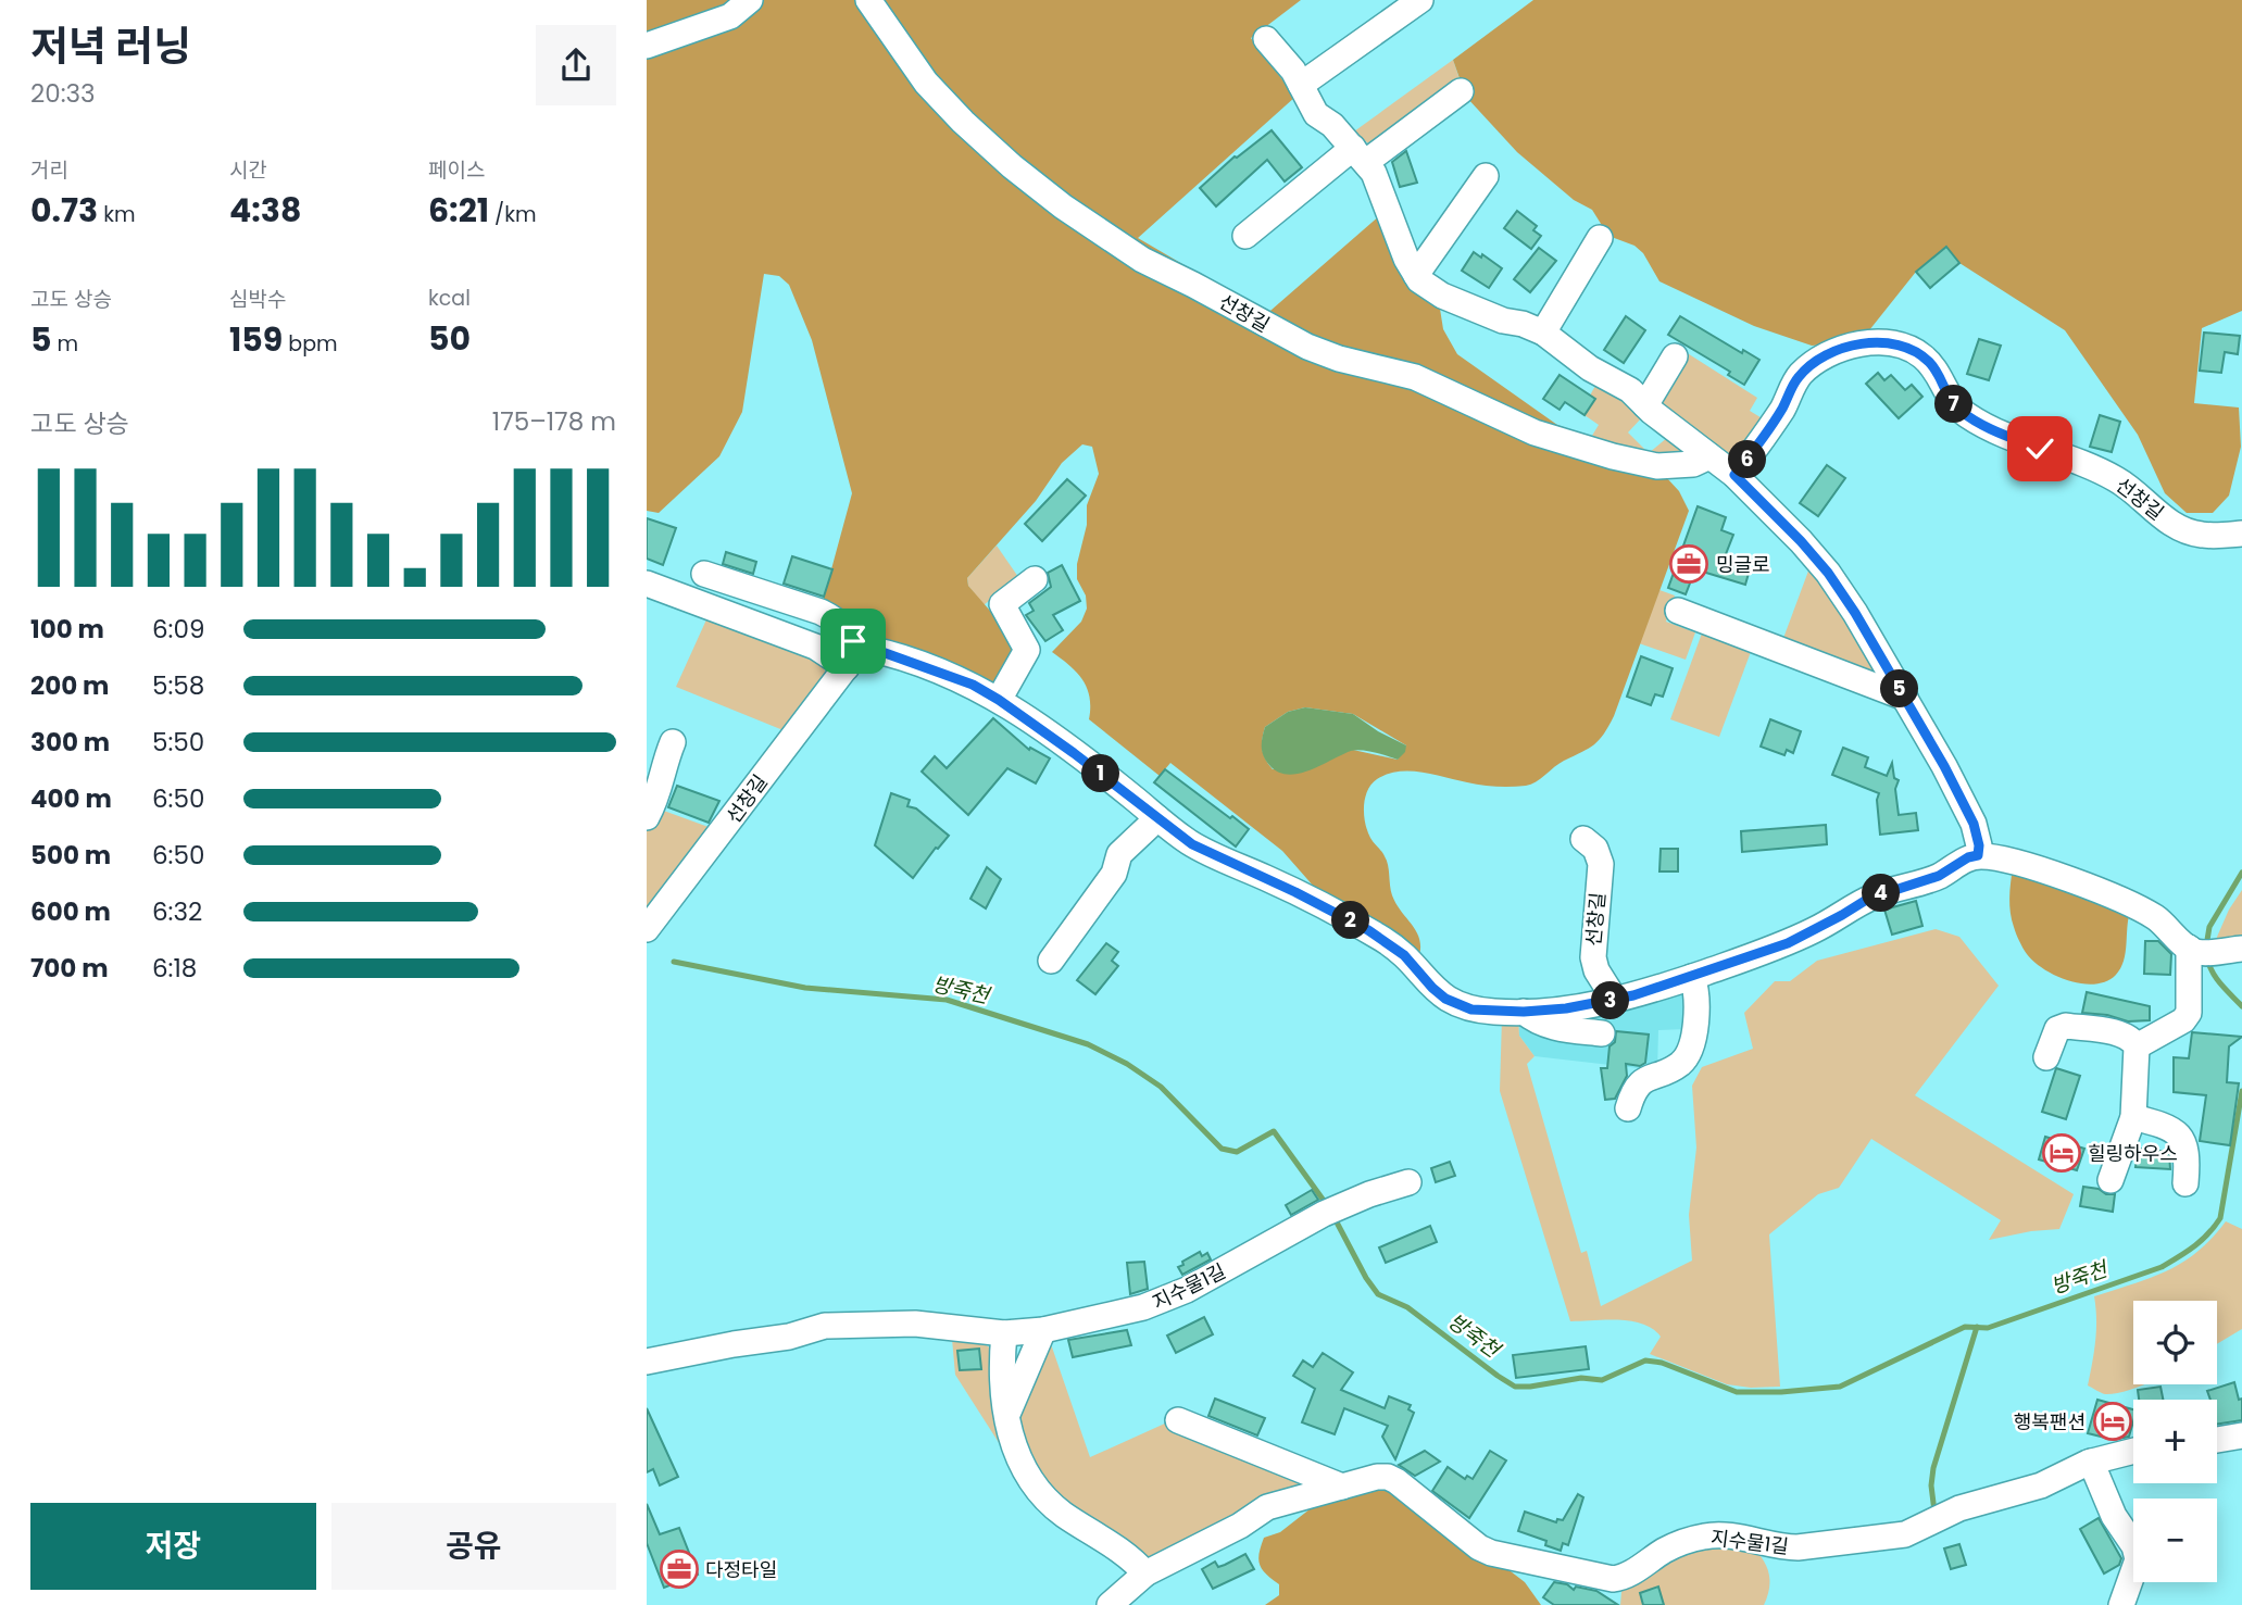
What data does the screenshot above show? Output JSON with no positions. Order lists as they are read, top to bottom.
{
  "streets": {
    "lane": ["선창길", "지수물1길"]
  },
  "water": ["방죽천"],
  "places": {
    "office": ["밍글로", "다정타일"],
    "hotel": ["힐링하우스", "행복팬션"]
  },
  "page": {
    "heading": ["저녁 러닝", "20:33"],
    "stats": [
      ["거리", "0.73 km"],
      ["시간", "4:38"],
      ["페이스", "6:21 /km"],
      ["고도 상승", "5 m"],
      ["심박수", "159 bpm"],
      ["kcal", "50"]
    ],
    "pins": [
      "7",
      "6",
      "5",
      "1",
      "4",
      "2",
      "3"
    ],
    "chart": ["고도 상승", "175–178 m"],
    "list": [
      {
        "name": "100 m",
        "note": "6:09"
      },
      {
        "name": "200 m",
        "note": "5:58"
      },
      {
        "name": "300 m",
        "note": "5:50"
      },
      {
        "name": "400 m",
        "note": "6:50"
      },
      {
        "name": "500 m",
        "note": "6:50"
      },
      {
        "name": "600 m",
        "note": "6:32"
      },
      {
        "name": "700 m",
        "note": "6:18"
      }
    ],
    "map_buttons": ["+", "−"],
    "buttons": ["저장", "공유"]
  }
}
